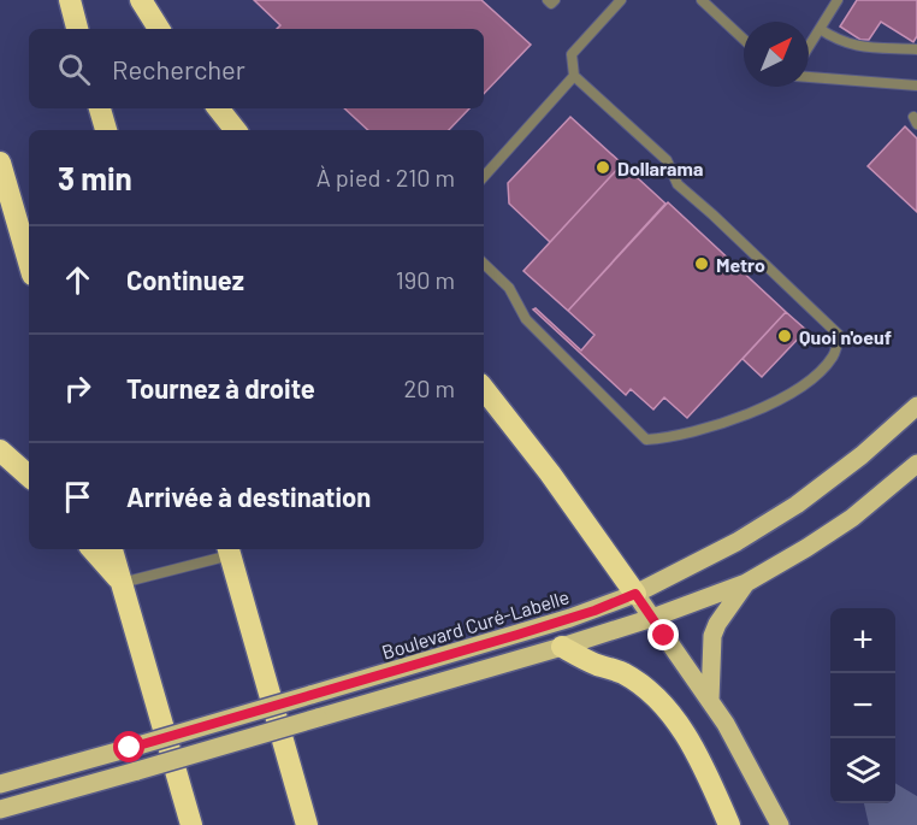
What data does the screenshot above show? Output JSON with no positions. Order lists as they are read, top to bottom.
{
  "streets": {
    "main road": ["Boulevard Curé-Labelle"]
  },
  "places": ["Dollarama", "Metro", "Quoi n'oeuf"],
  "north": "top right",
  "page": {
    "search": "Rechercher",
    "heading": ["3 min", "À pied · 210 m"],
    "list": [
      ["Continuez", "190 m"],
      ["Tournez à droite", "20 m"],
      "Arrivée à destination"
    ],
    "map_buttons": ["+", "−"]
  }
}
